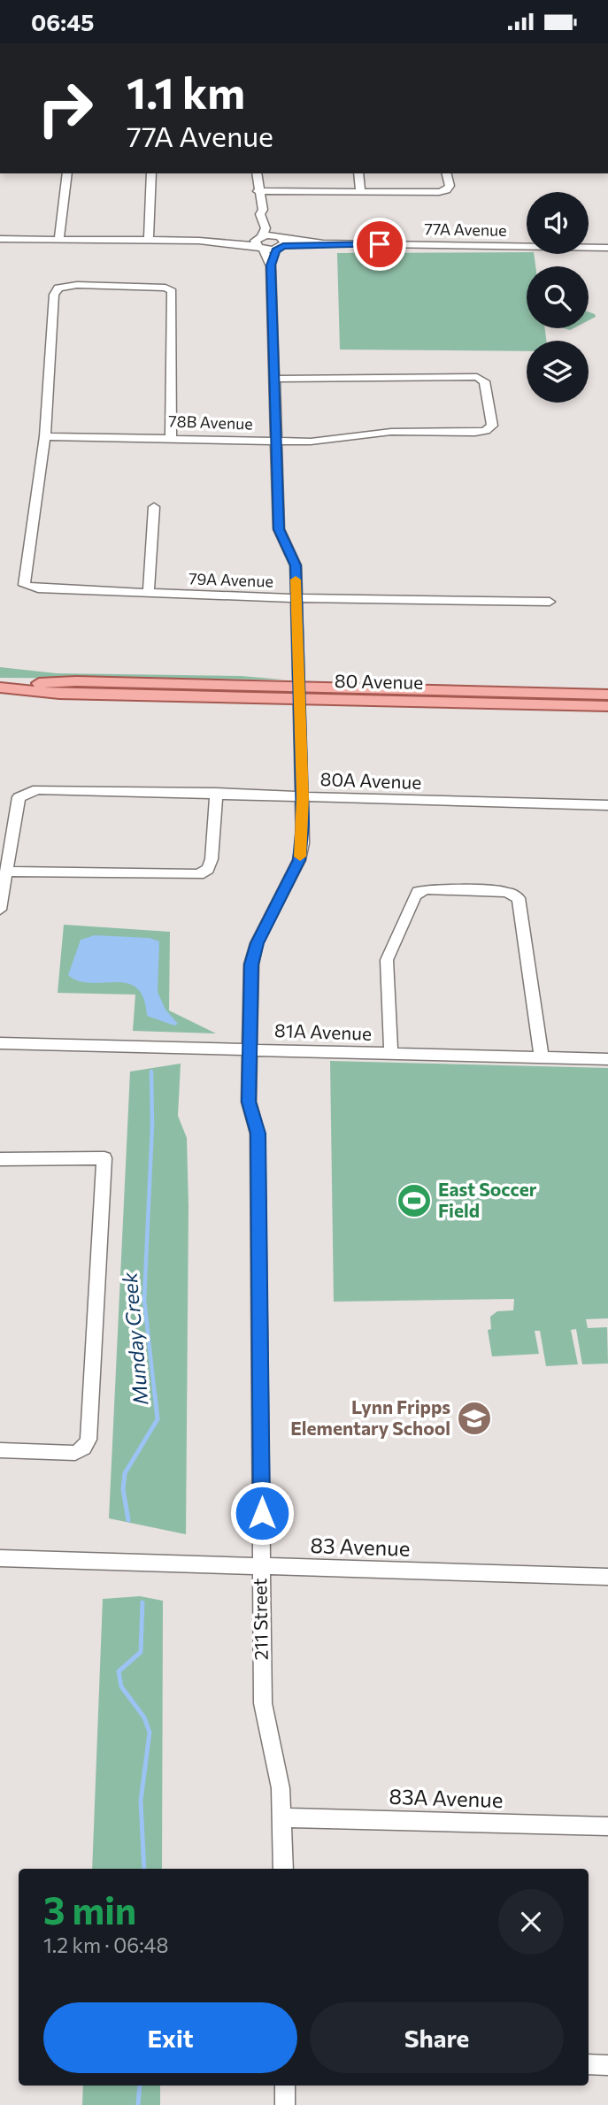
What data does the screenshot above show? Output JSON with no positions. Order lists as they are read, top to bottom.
{
  "streets": {
    "main road": ["80 Avenue"],
    "street": [
      "77A Avenue",
      "78B Avenue",
      "79A Avenue",
      "80A Avenue",
      "81A Avenue",
      "83 Avenue",
      "211 Street",
      "83A Avenue"
    ]
  },
  "crossings": [
    ["77A Avenue", "211 Street"],
    ["78B Avenue", "79A Avenue"],
    ["78B Avenue", "211 Street"],
    ["79A Avenue", "211 Street"],
    ["80 Avenue", "211 Street"],
    ["80A Avenue", "211 Street"],
    ["81A Avenue", "211 Street"],
    ["83 Avenue", "211 Street"],
    ["211 Street", "83A Avenue"]
  ],
  "water": ["Munday Creek"],
  "places": {
    "sports": ["East Soccer Field"],
    "school or university": ["Lynn Fripps Elementary School"]
  },
  "page": {
    "status": "06:45",
    "turn": ["1.1 km", "77A Avenue"],
    "heading": ["3 min", "1.2 km · 06:48"],
    "buttons": ["Exit", "Share"]
  }
}
